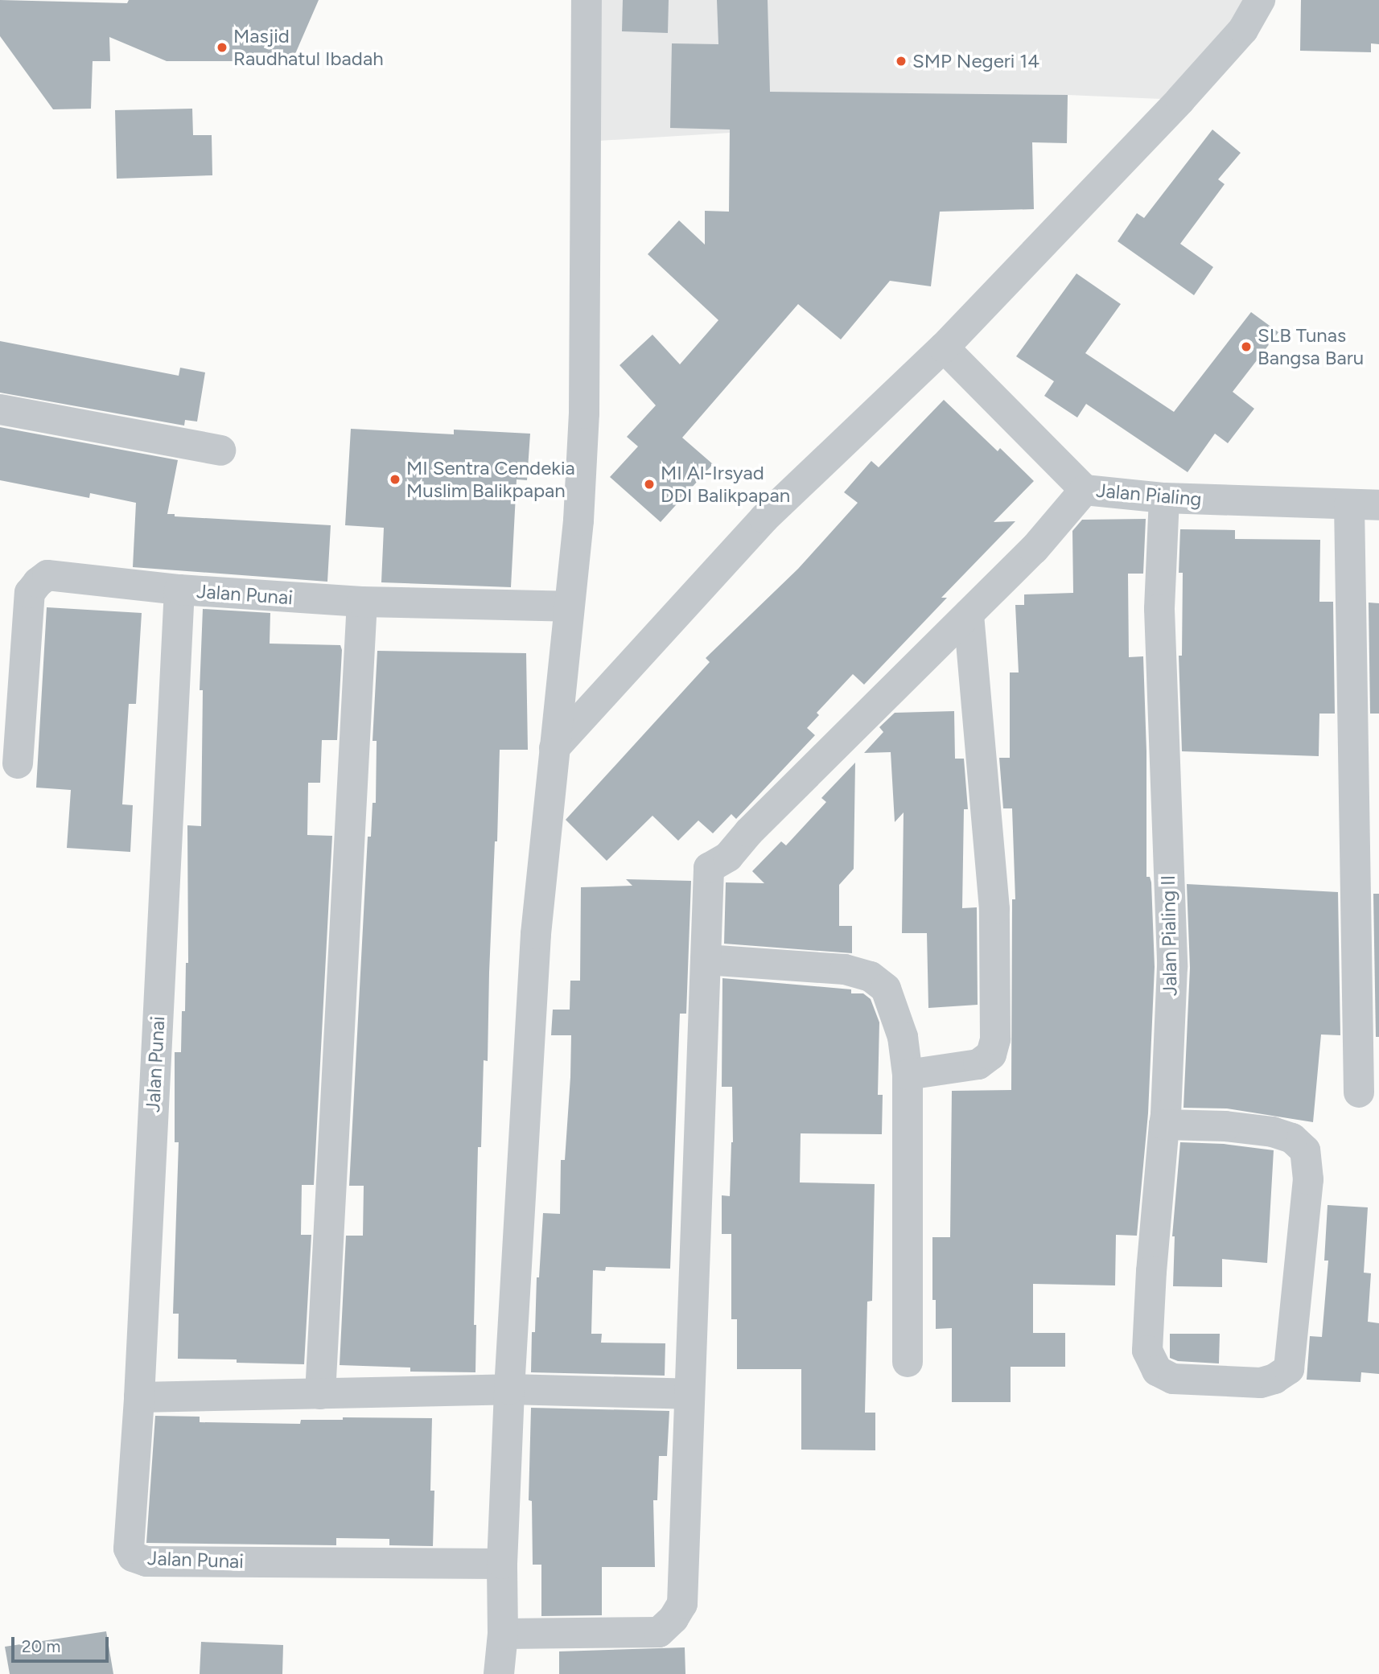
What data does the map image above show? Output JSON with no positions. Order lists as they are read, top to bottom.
{
  "streets": {
    "street": ["Jalan Pialing", "Jalan Punai", "Jalan Pialing II"]
  },
  "crossings": [
    ["Jalan Pialing", "Jalan Pialing II"]
  ],
  "places": [
    "Masjid Raudhatul Ibadah",
    "SMP Negeri 14",
    "SLB Tunas Bangsa Baru",
    "MI Sentra Cendekia Muslim Balikpapan",
    "MI Al-Irsyad DDI Balikpapan"
  ],
  "scale_bar": "20 m"
}
